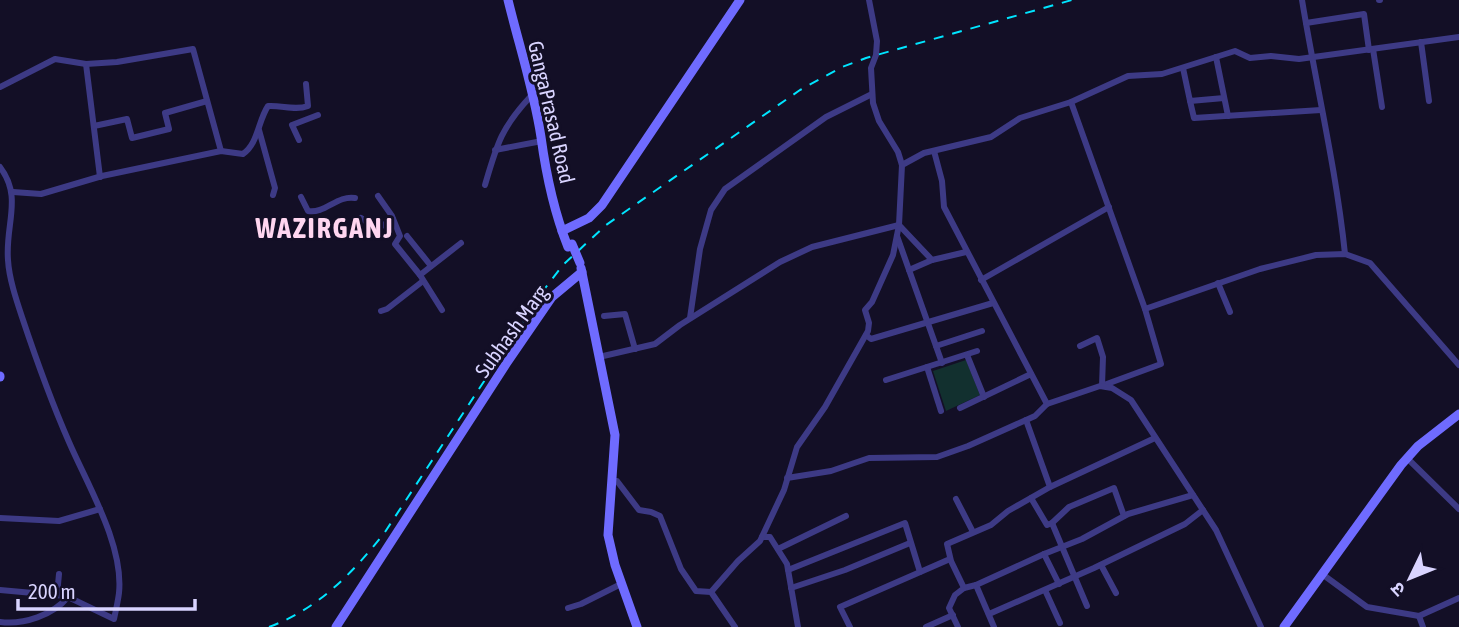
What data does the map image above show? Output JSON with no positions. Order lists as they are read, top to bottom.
{
  "streets": {
    "street": ["GangaPrasad Road", "Subhash Marg"]
  },
  "districts": ["WAZIRGANJ"],
  "scale_bar": "200 m",
  "north": "bottom left"
}
